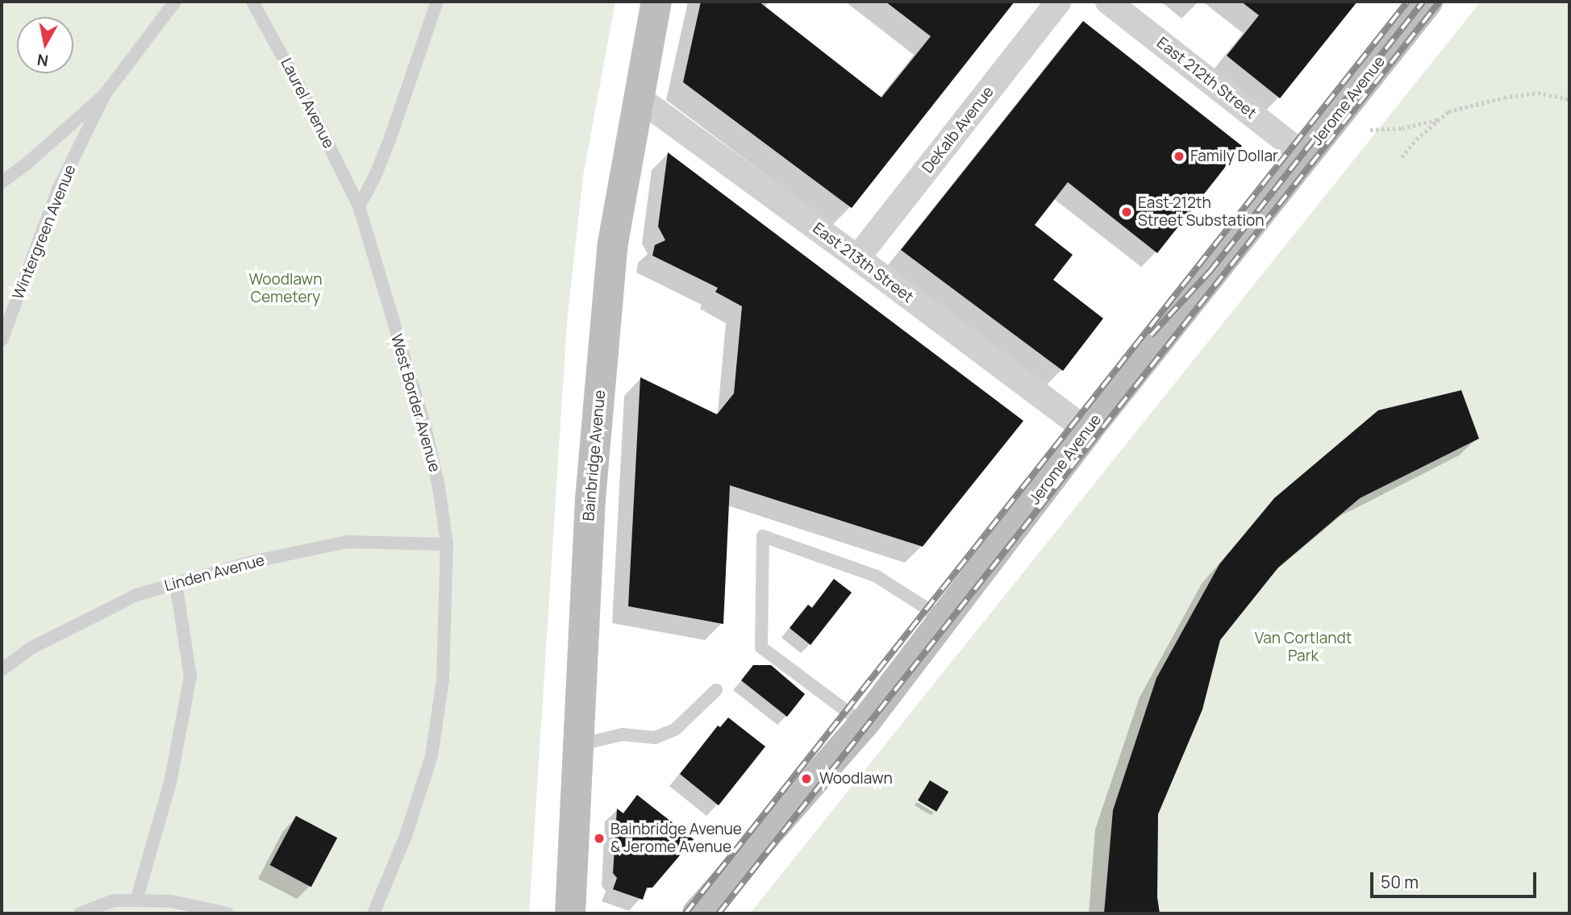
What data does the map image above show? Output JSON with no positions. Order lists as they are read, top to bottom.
{
  "streets": {
    "main road": ["Jerome Avenue", "Bainbridge Avenue"],
    "street": ["East 212th Street", "DeKalb Avenue", "East 213th Street"],
    "lane": [
      "Laurel Avenue",
      "Wintergreen Avenue",
      "West Border Avenue",
      "Linden Avenue"
    ]
  },
  "crossings": [
    ["East 212th Street", "Jerome Avenue"],
    ["Jerome Avenue", "East 213th Street"],
    ["Laurel Avenue", "West Border Avenue"],
    ["DeKalb Avenue", "East 213th Street"],
    ["East 213th Street", "Bainbridge Avenue"],
    ["West Border Avenue", "Linden Avenue"]
  ],
  "parks": ["Woodlawn Cemetery", "Van Cortlandt Park"],
  "places": [
    "Family Dollar",
    "East 212th Street Substation",
    "Woodlawn",
    "Bainbridge Avenue & Jerome Avenue"
  ],
  "scale_bar": "50 m",
  "north": "bottom"
}
